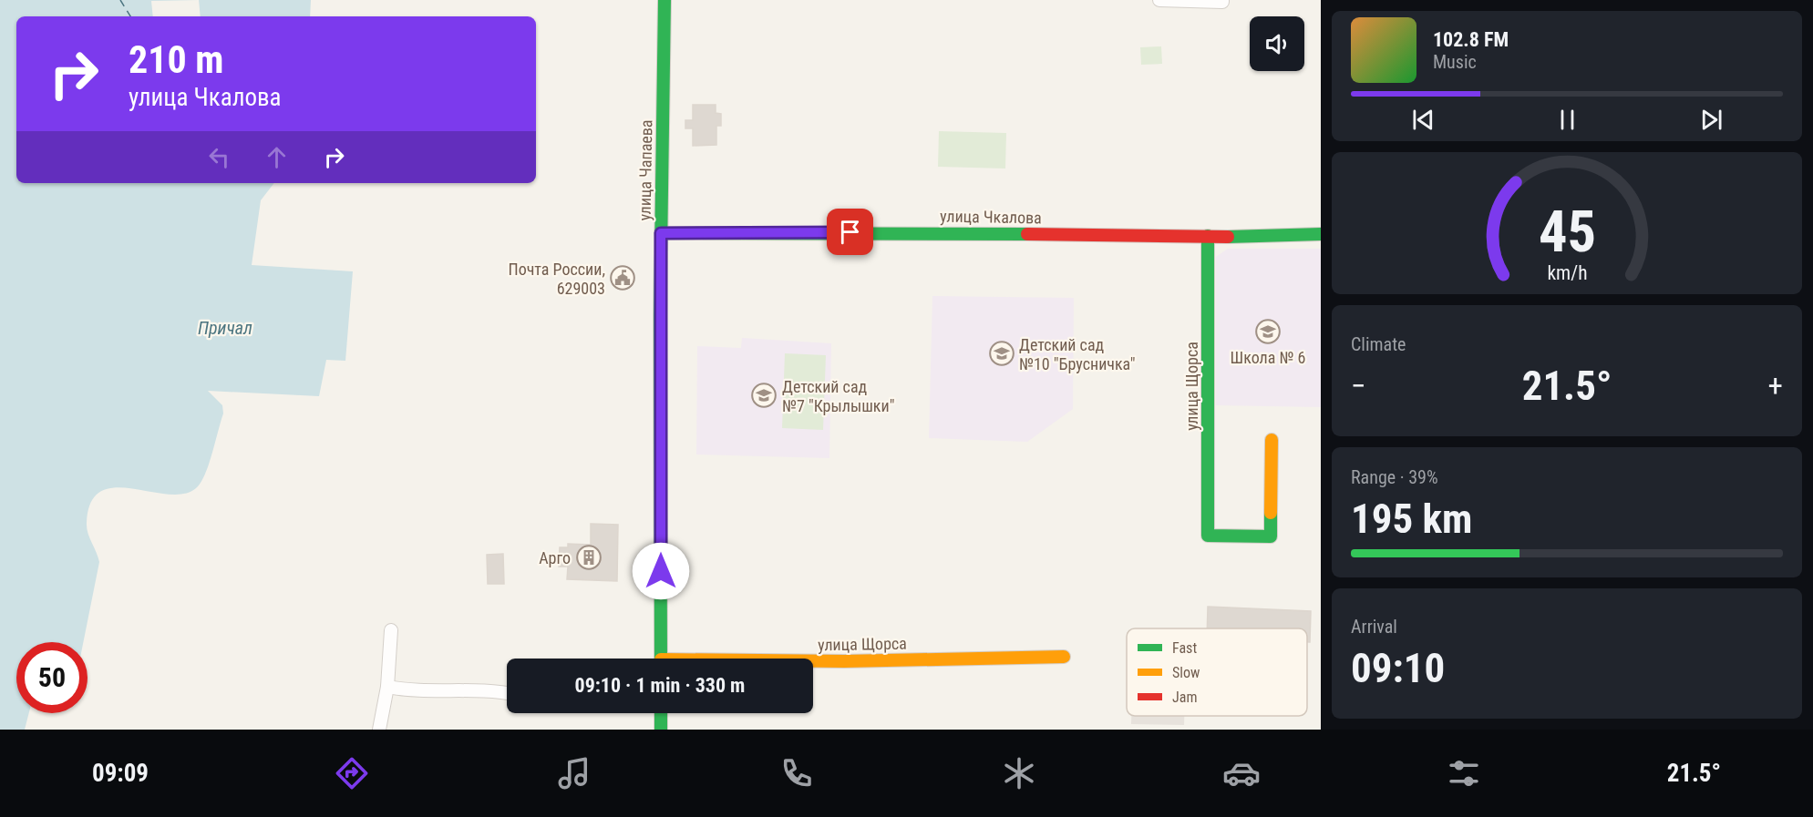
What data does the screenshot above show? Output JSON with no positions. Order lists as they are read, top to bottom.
{
  "streets": {
    "street": ["улица Чапаева", "улица Чкалова", "улица Щорса"]
  },
  "crossings": [
    ["улица Чапаева", "улица Чкалова"],
    ["улица Чкалова", "улица Щорса"]
  ],
  "water": ["Причал"],
  "places": {
    "public building": ["Почта России, 629003"],
    "school or university": ["Школа № 6", "Детский сад №10 \"Брусничка\"", "Детский сад №7 \"Крылышки\""],
    "building": ["Арго"]
  },
  "legend": ["Fast", "Slow", "Jam"],
  "page": {
    "turn": ["210 m", "улица Чкалова"],
    "song": ["102.8 FM", "Music"],
    "tile": [
      "Climate",
      ["Range · 39%", "195 km"],
      ["Arrival", "09:10"]
    ],
    "heat": ["−", "21.5°", "+"],
    "limit": "50",
    "trip": "09:10 · 1 min · 330 m",
    "tabs": ["09:09", "21.5°"],
    "gauge": ["45", "km/h"]
  }
}
